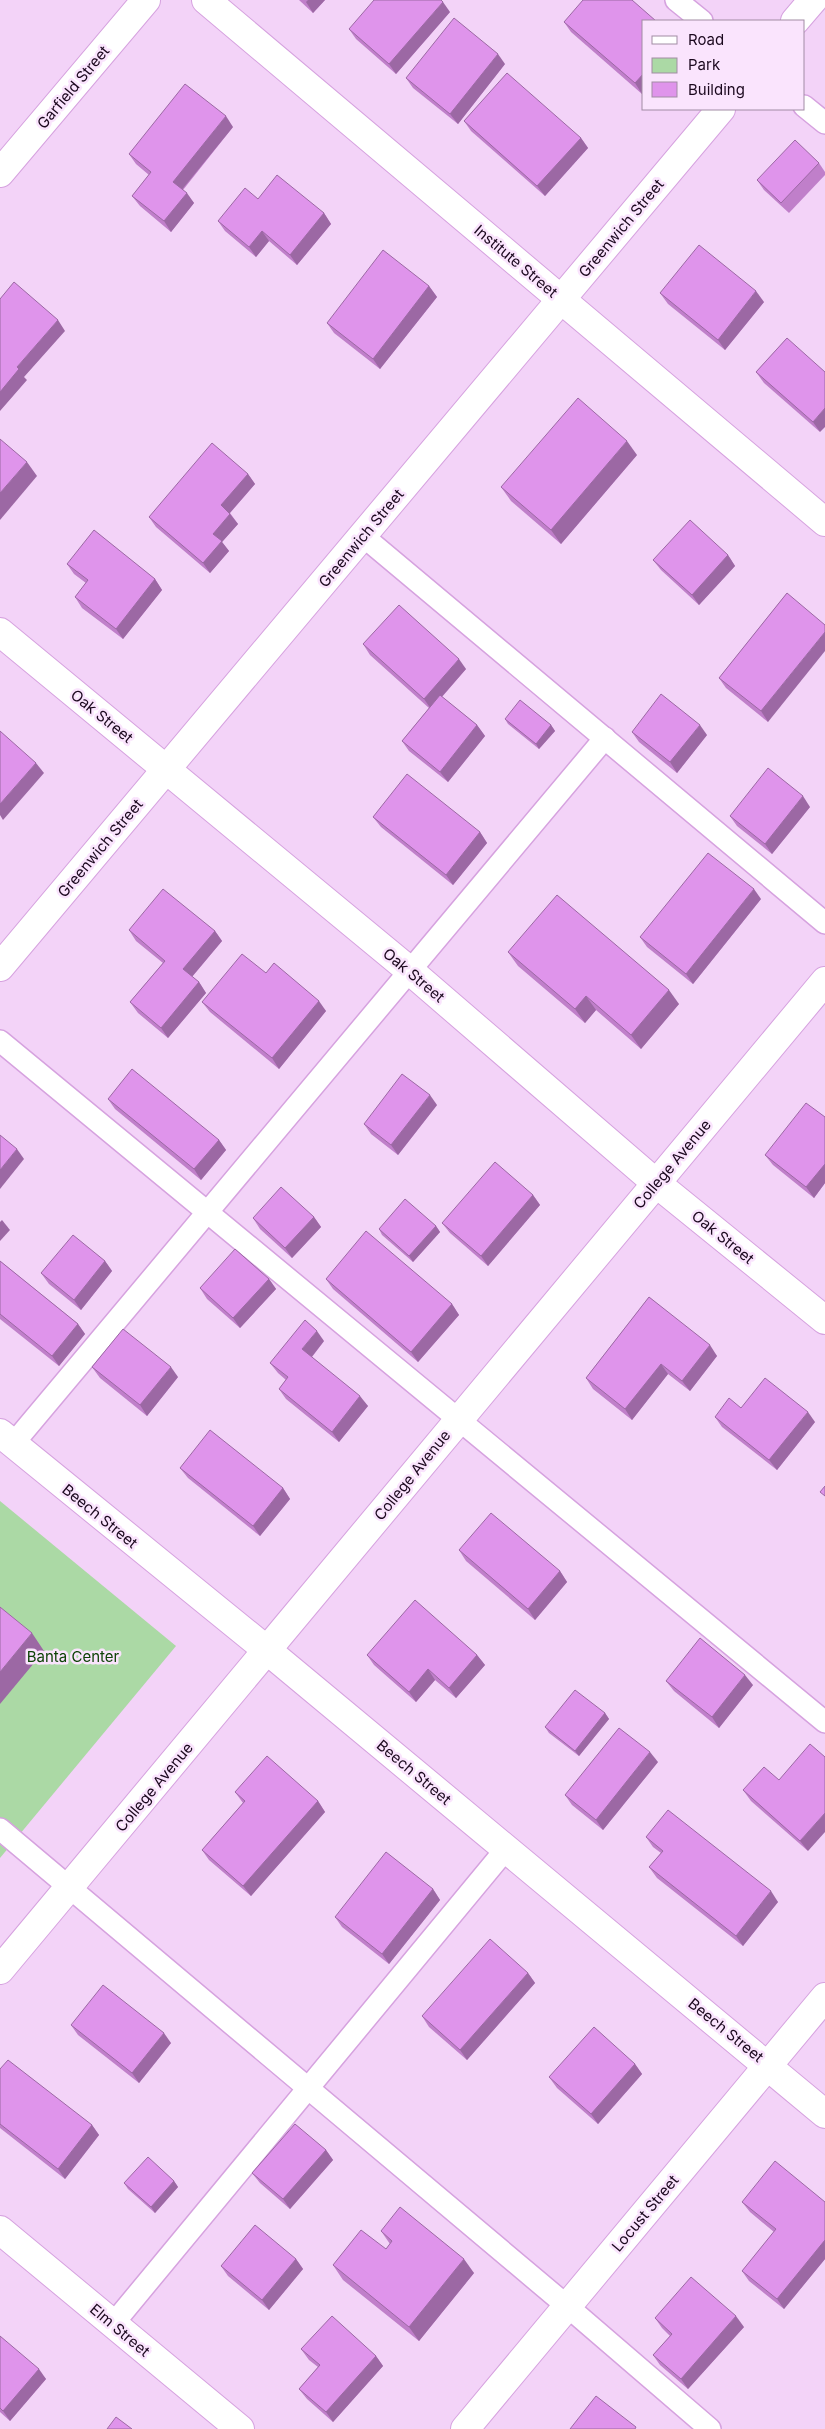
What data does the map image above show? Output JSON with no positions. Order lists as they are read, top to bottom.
{
  "streets": {
    "street": [
      "Garfield Street",
      "Greenwich Street",
      "Institute Street",
      "Oak Street",
      "College Avenue",
      "Beech Street",
      "Locust Street",
      "Elm Street"
    ]
  },
  "crossings": [
    ["Greenwich Street", "Institute Street"],
    ["Greenwich Street", "Oak Street"],
    ["Oak Street", "College Avenue"],
    ["College Avenue", "Beech Street"],
    ["Beech Street", "Locust Street"]
  ],
  "parks": ["Banta Center"],
  "legend": ["Road", "Park", "Building"]
}
